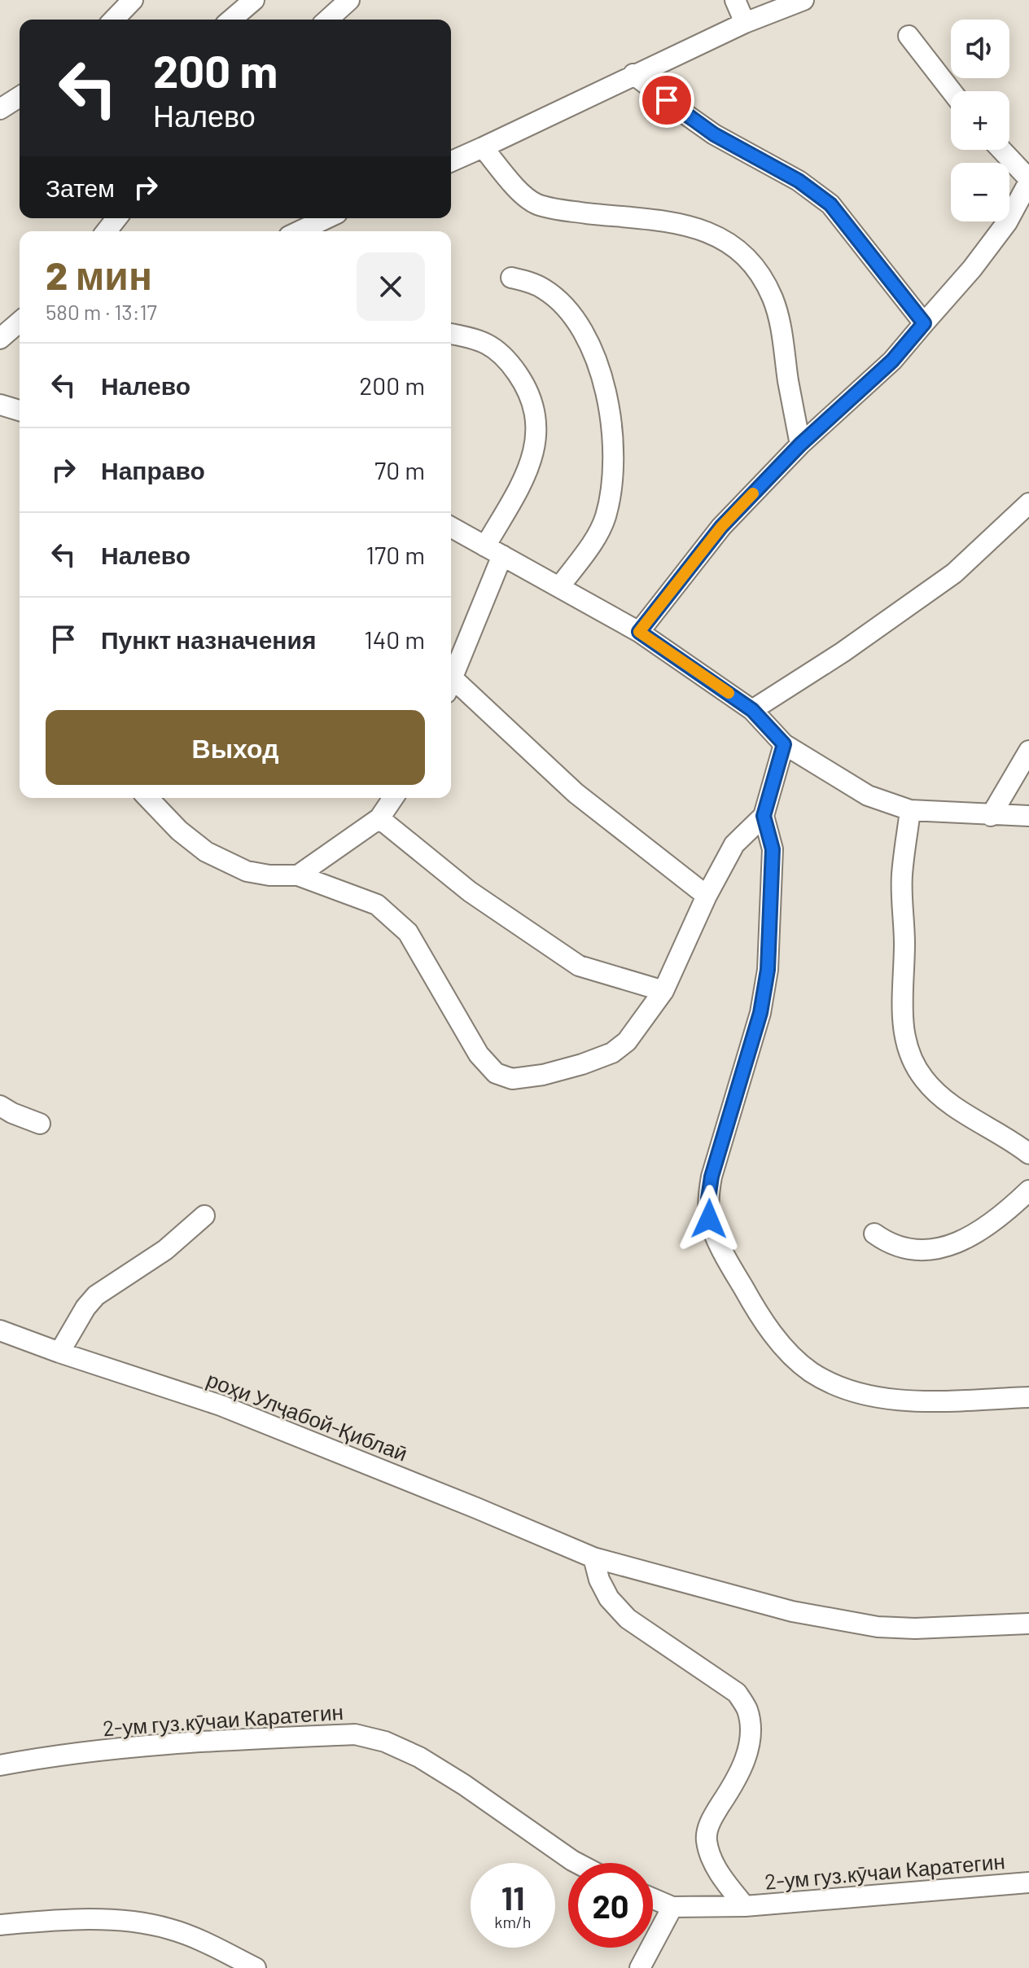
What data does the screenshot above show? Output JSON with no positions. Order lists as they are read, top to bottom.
{
  "streets": {
    "street": ["роҳи Улҷабой-Қиблаӣ", "2-ум гуз.кӯчаи Каратегин"]
  },
  "crossings": [
    ["роҳи Улҷабой-Қиблаӣ", "2-ум гуз.кӯчаи Каратегин"]
  ],
  "page": {
    "map_buttons": ["+", "−"],
    "turn": ["200 m", "Налево"],
    "then": "Затем",
    "heading": ["2 мин", "580 m · 13:17"],
    "list": [
      {
        "name": "Налево",
        "value": "200 m"
      },
      {
        "name": "Направо",
        "value": "70 m"
      },
      {
        "name": "Налево",
        "value": "170 m"
      },
      {
        "name": "Пункт назначения",
        "value": "140 m"
      }
    ],
    "buttons": "Выход",
    "speed": "11 km/h",
    "limit": "20"
  }
}
